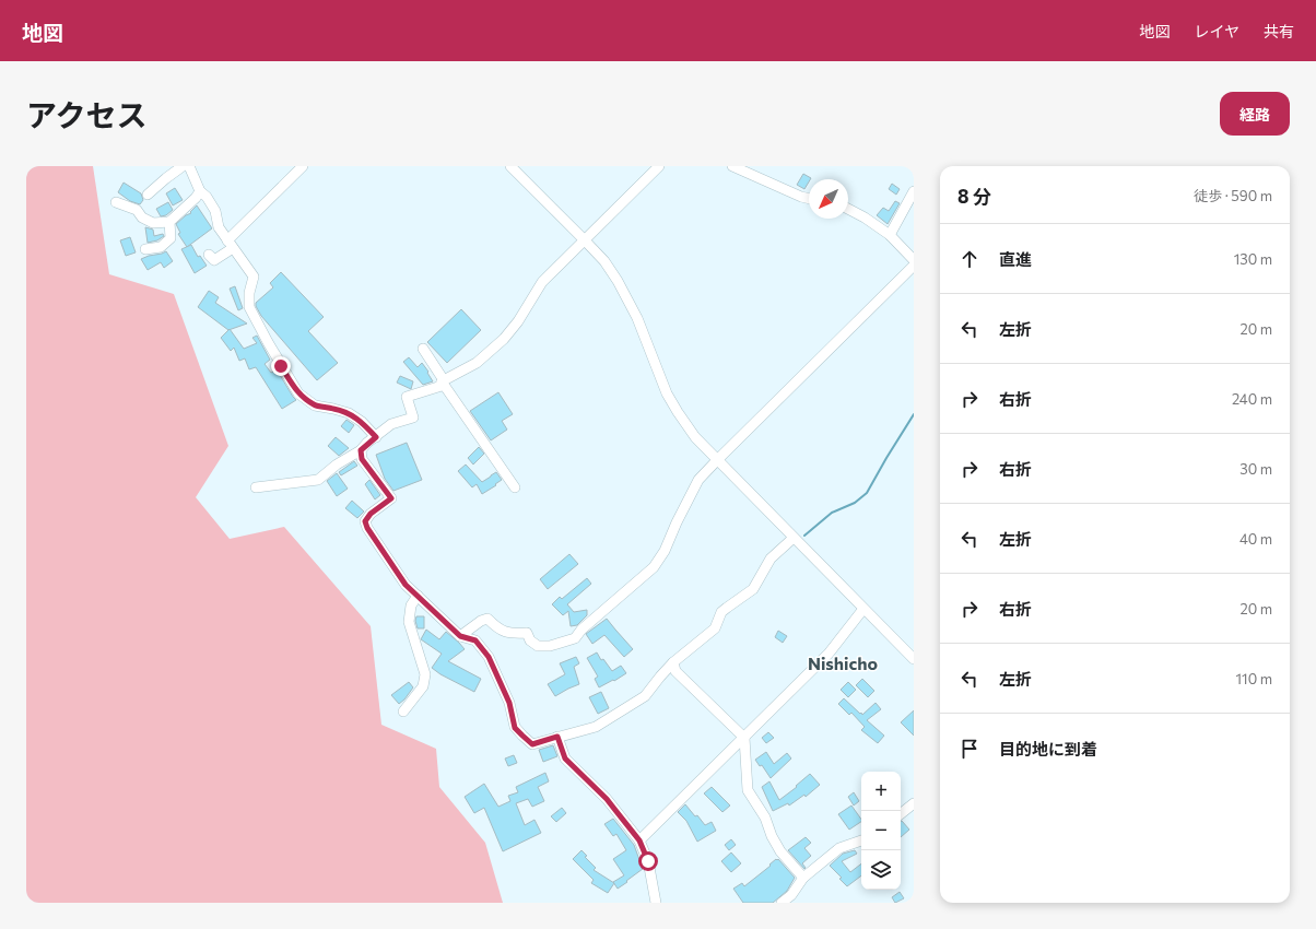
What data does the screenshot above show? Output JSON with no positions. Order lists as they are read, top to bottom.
{
  "districts": ["Nishicho"],
  "north": "bottom left",
  "page": {
    "header": "地図",
    "nav": ["地図", "レイヤ", "共有"],
    "title": "アクセス",
    "buttons": "経路",
    "heading": ["8 分", "徒歩 · 590 m"],
    "list": [
      ["直進", "130 m"],
      ["左折", "20 m"],
      ["右折", "240 m"],
      ["右折", "30 m"],
      ["左折", "40 m"],
      ["右折", "20 m"],
      ["左折", "110 m"],
      "目的地に到着"
    ],
    "map_buttons": ["+", "−"]
  }
}
